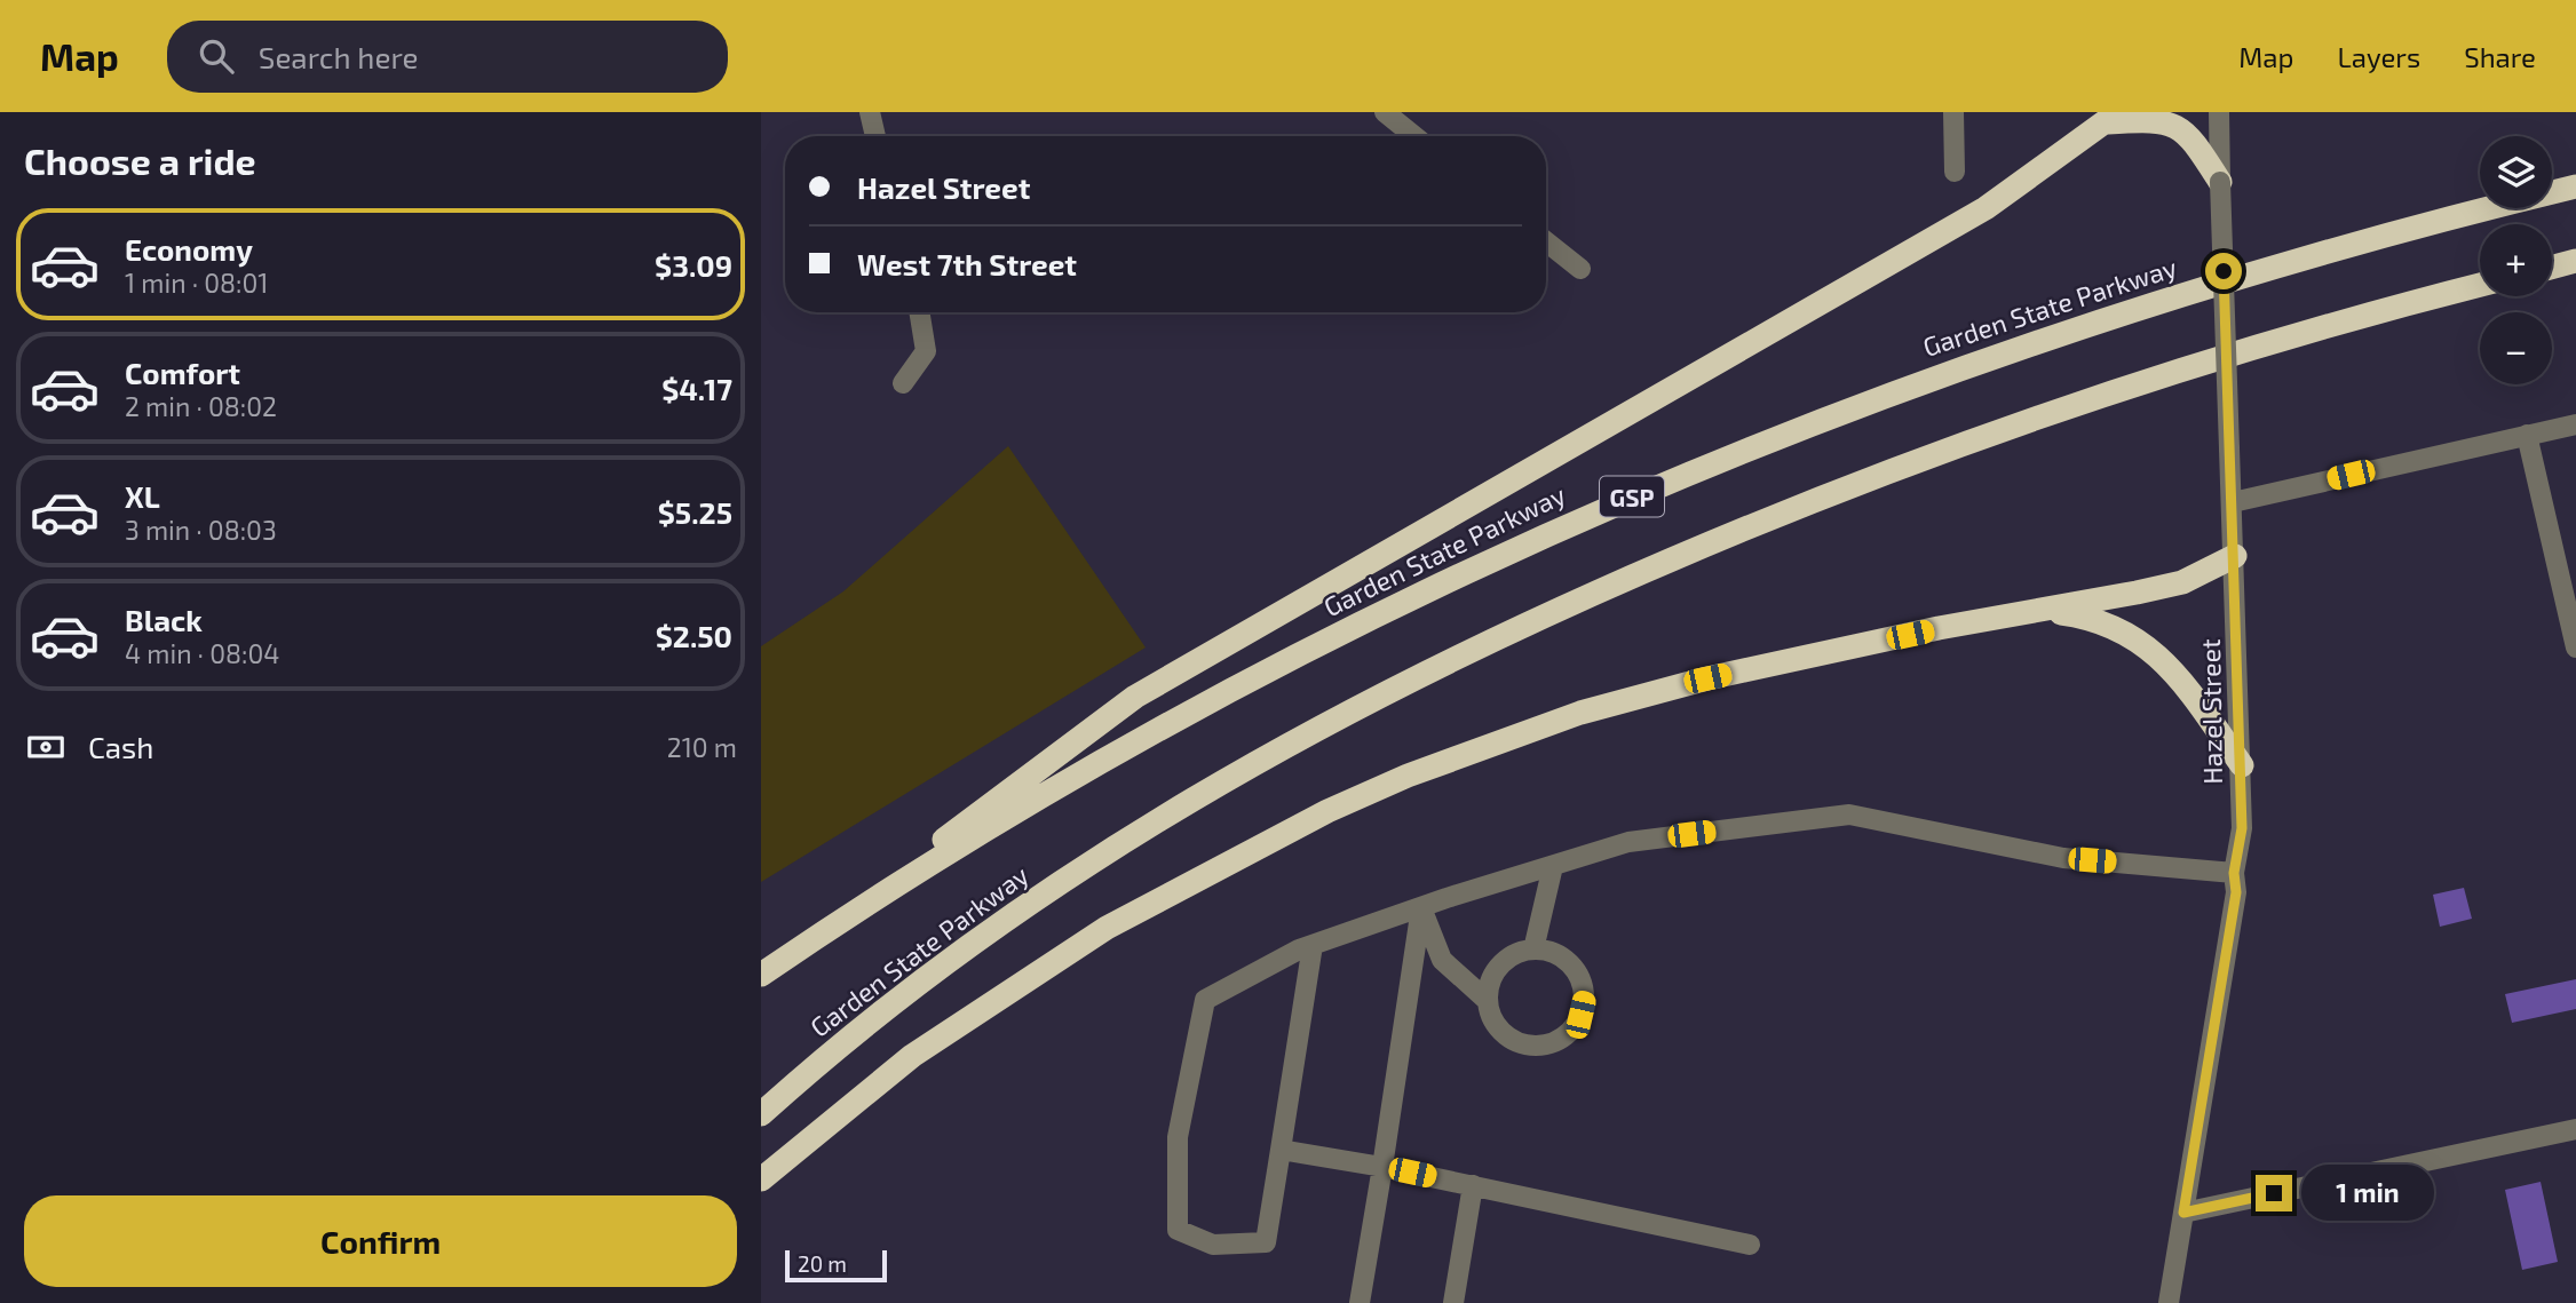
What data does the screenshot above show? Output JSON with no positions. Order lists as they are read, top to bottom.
{
  "streets": {
    "highway": ["Garden State Parkway", "GSP"],
    "street": ["Hazel Street"]
  },
  "scale_bar": "20 m",
  "page": {
    "header": "Map",
    "search": "Search here",
    "nav": ["Map", "Layers", "Share"],
    "heading": "Choose a ride",
    "map_buttons": ["+", "−"],
    "banner": ["Hazel Street", "West 7th Street"],
    "list": [
      {
        "name": "Economy",
        "note": "1 min · 08:01",
        "value": "$3.09"
      },
      {
        "name": "Comfort",
        "note": "2 min · 08:02",
        "value": "$4.17"
      },
      {
        "name": "XL",
        "note": "3 min · 08:03",
        "value": "$5.25"
      },
      {
        "name": "Black",
        "note": "4 min · 08:04",
        "value": "$2.50"
      }
    ],
    "pay": ["Cash", "210 m"],
    "bubble": "1 min",
    "buttons": "Confirm",
    "scale": "20 m"
  }
}
